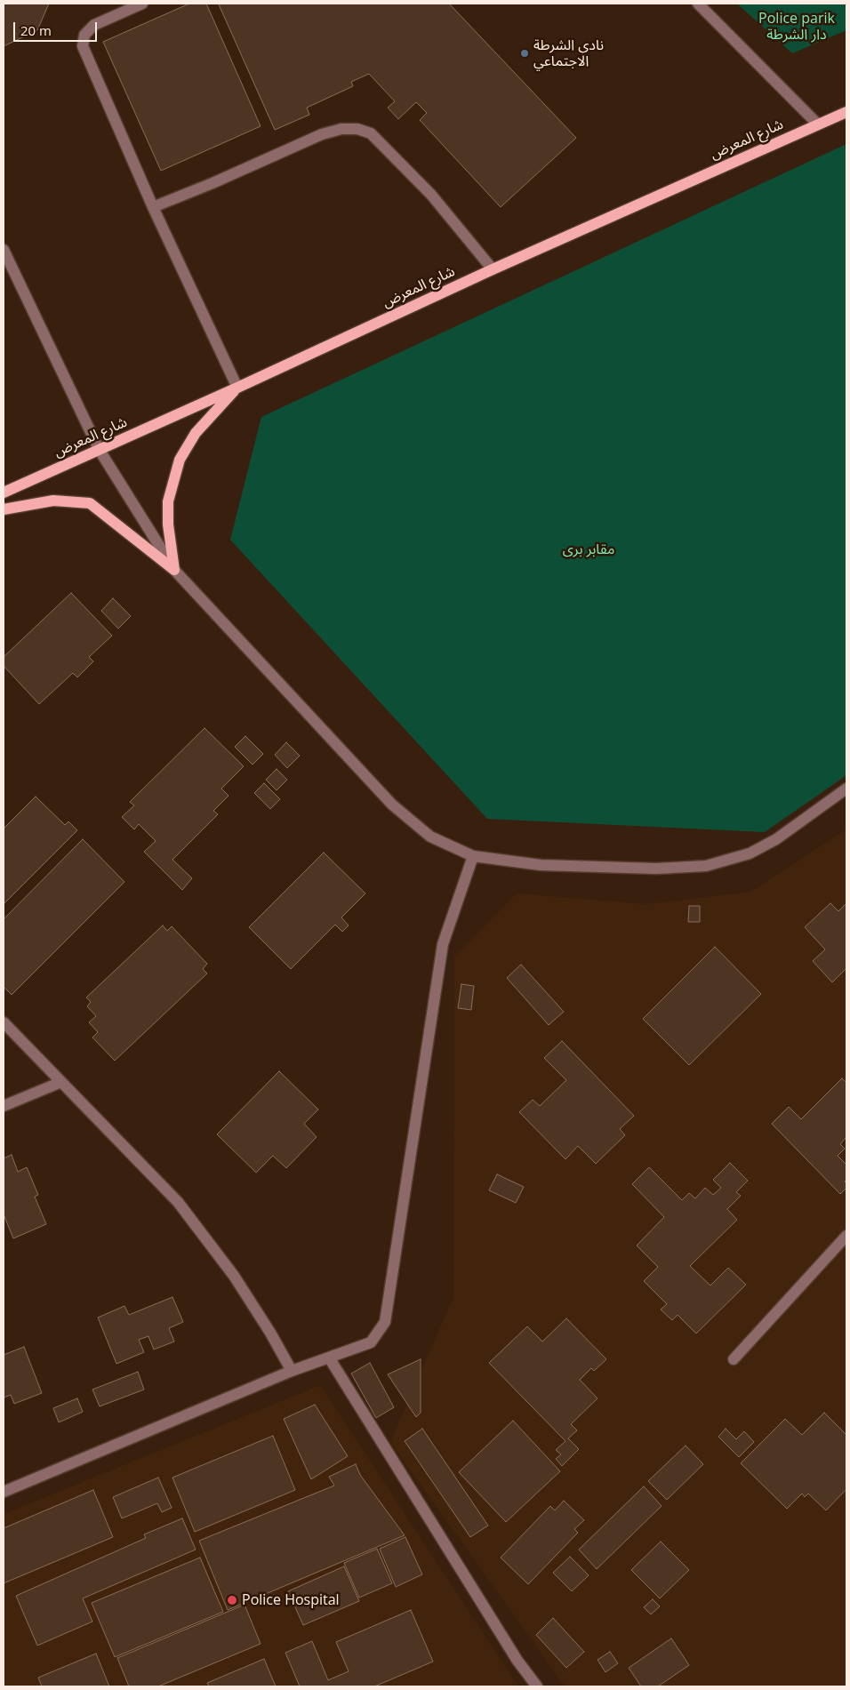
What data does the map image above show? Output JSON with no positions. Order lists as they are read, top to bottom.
{
  "streets": {
    "main road": ["شارع المعرض"]
  },
  "parks": ["Police parik دار الشرطة", "مقابر برى"],
  "places": ["نادي الشرطة الاجتماعي", "Police Hospital"],
  "scale_bar": "20 m"
}
